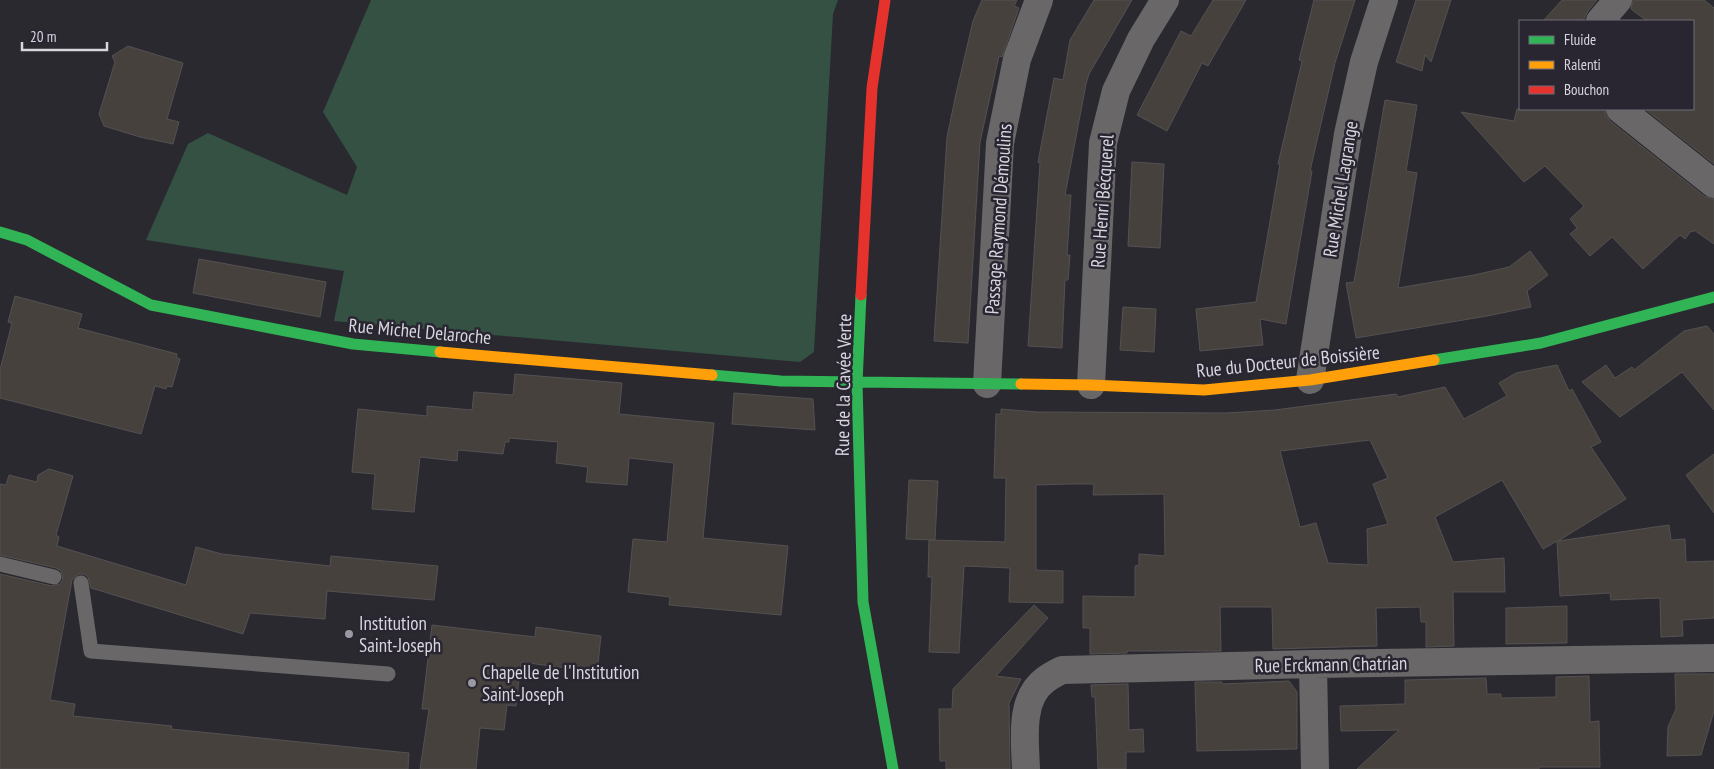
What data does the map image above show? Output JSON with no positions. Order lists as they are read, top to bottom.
{
  "streets": {
    "street": [
      "Rue Michel Lagrange",
      "Rue Henri Bécquerel",
      "Passage Raymond Démoulins",
      "Rue Michel Delaroche",
      "Rue du Docteur de Boissière",
      "Rue de la Cavée Verte",
      "Rue Erckmann Chatrian"
    ]
  },
  "crossings": [
    ["Rue Michel Lagrange", "Rue du Docteur de Boissière"],
    ["Rue Henri Bécquerel", "Rue du Docteur de Boissière"],
    ["Passage Raymond Démoulins", "Rue du Docteur de Boissière"],
    ["Rue Michel Delaroche", "Rue du Docteur de Boissière"],
    ["Rue Michel Delaroche", "Rue de la Cavée Verte"],
    ["Rue du Docteur de Boissière", "Rue de la Cavée Verte"]
  ],
  "places": ["Institution Saint-Joseph", "Chapelle de l'Institution Saint-Joseph"],
  "legend": ["Fluide", "Ralenti", "Bouchon"],
  "scale_bar": "20 m"
}
